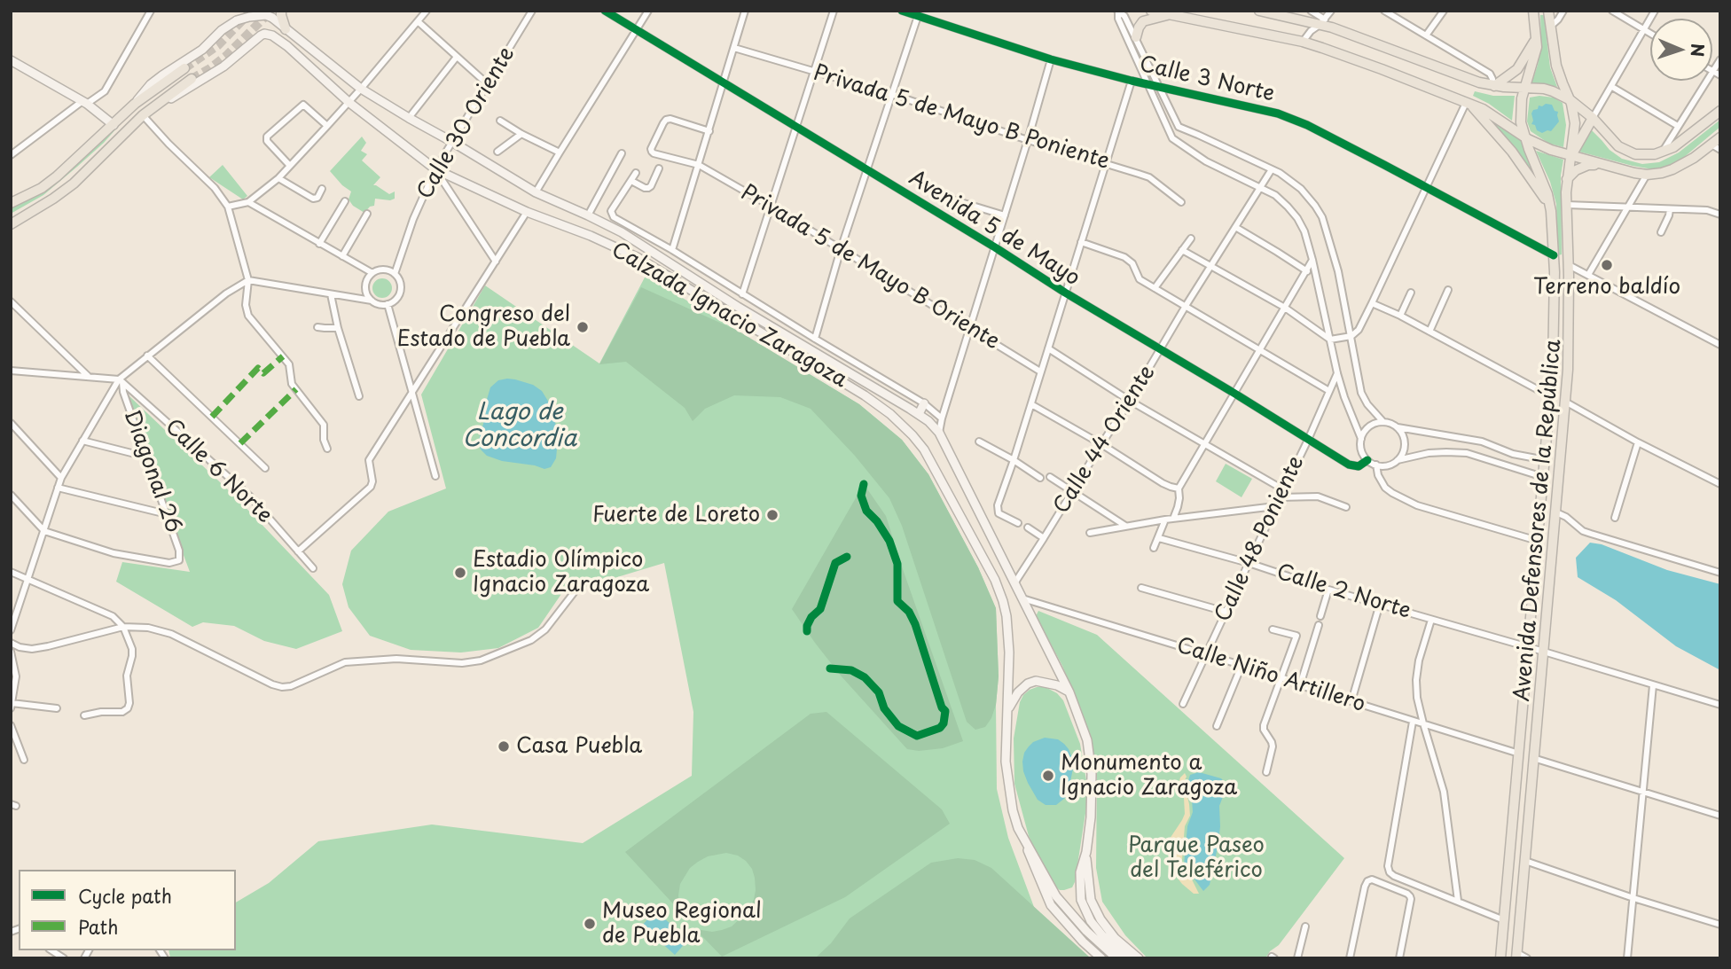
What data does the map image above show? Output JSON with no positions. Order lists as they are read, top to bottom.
{
  "streets": {
    "main road": ["Calzada Ignacio Zaragoza", "Avenida Defensores de la República"],
    "street": [
      "Calle 3 Norte",
      "Privada 5 de Mayo B Poniente",
      "Calle 30 Oriente",
      "Avenida 5 de Mayo",
      "Privada 5 de Mayo B Oriente",
      "Calle 44 Oriente",
      "Diagonal 26",
      "Calle 6 Norte",
      "Calle 48 Poniente",
      "Calle 2 Norte",
      "Calle Niño Artillero"
    ]
  },
  "crossings": [
    ["Calle 3 Norte", "Avenida Defensores de la República"],
    ["Calle 30 Oriente", "Calzada Ignacio Zaragoza"],
    ["Avenida 5 de Mayo", "Calle 44 Oriente"],
    ["Avenida 5 de Mayo", "Calle 48 Poniente"],
    ["Calzada Ignacio Zaragoza", "Calle 44 Oriente"],
    ["Calzada Ignacio Zaragoza", "Calle Niño Artillero"],
    ["Diagonal 26", "Calle 6 Norte"],
    ["Avenida Defensores de la República", "Calle 2 Norte"],
    ["Avenida Defensores de la República", "Calle Niño Artillero"],
    ["Calle 48 Poniente", "Calle 2 Norte"],
    ["Calle 48 Poniente", "Calle Niño Artillero"]
  ],
  "water": ["Lago de Concordia"],
  "parks": ["Parque Paseo del Teleférico"],
  "places": [
    "Terreno baldío",
    "Congreso del Estado de Puebla",
    "Fuerte de Loreto",
    "Estadio Olímpico Ignacio Zaragoza",
    "Casa Puebla",
    "Monumento a Ignacio Zaragoza",
    "Museo Regional de Puebla"
  ],
  "legend": ["Cycle path", "Path"],
  "north": "right"
}
